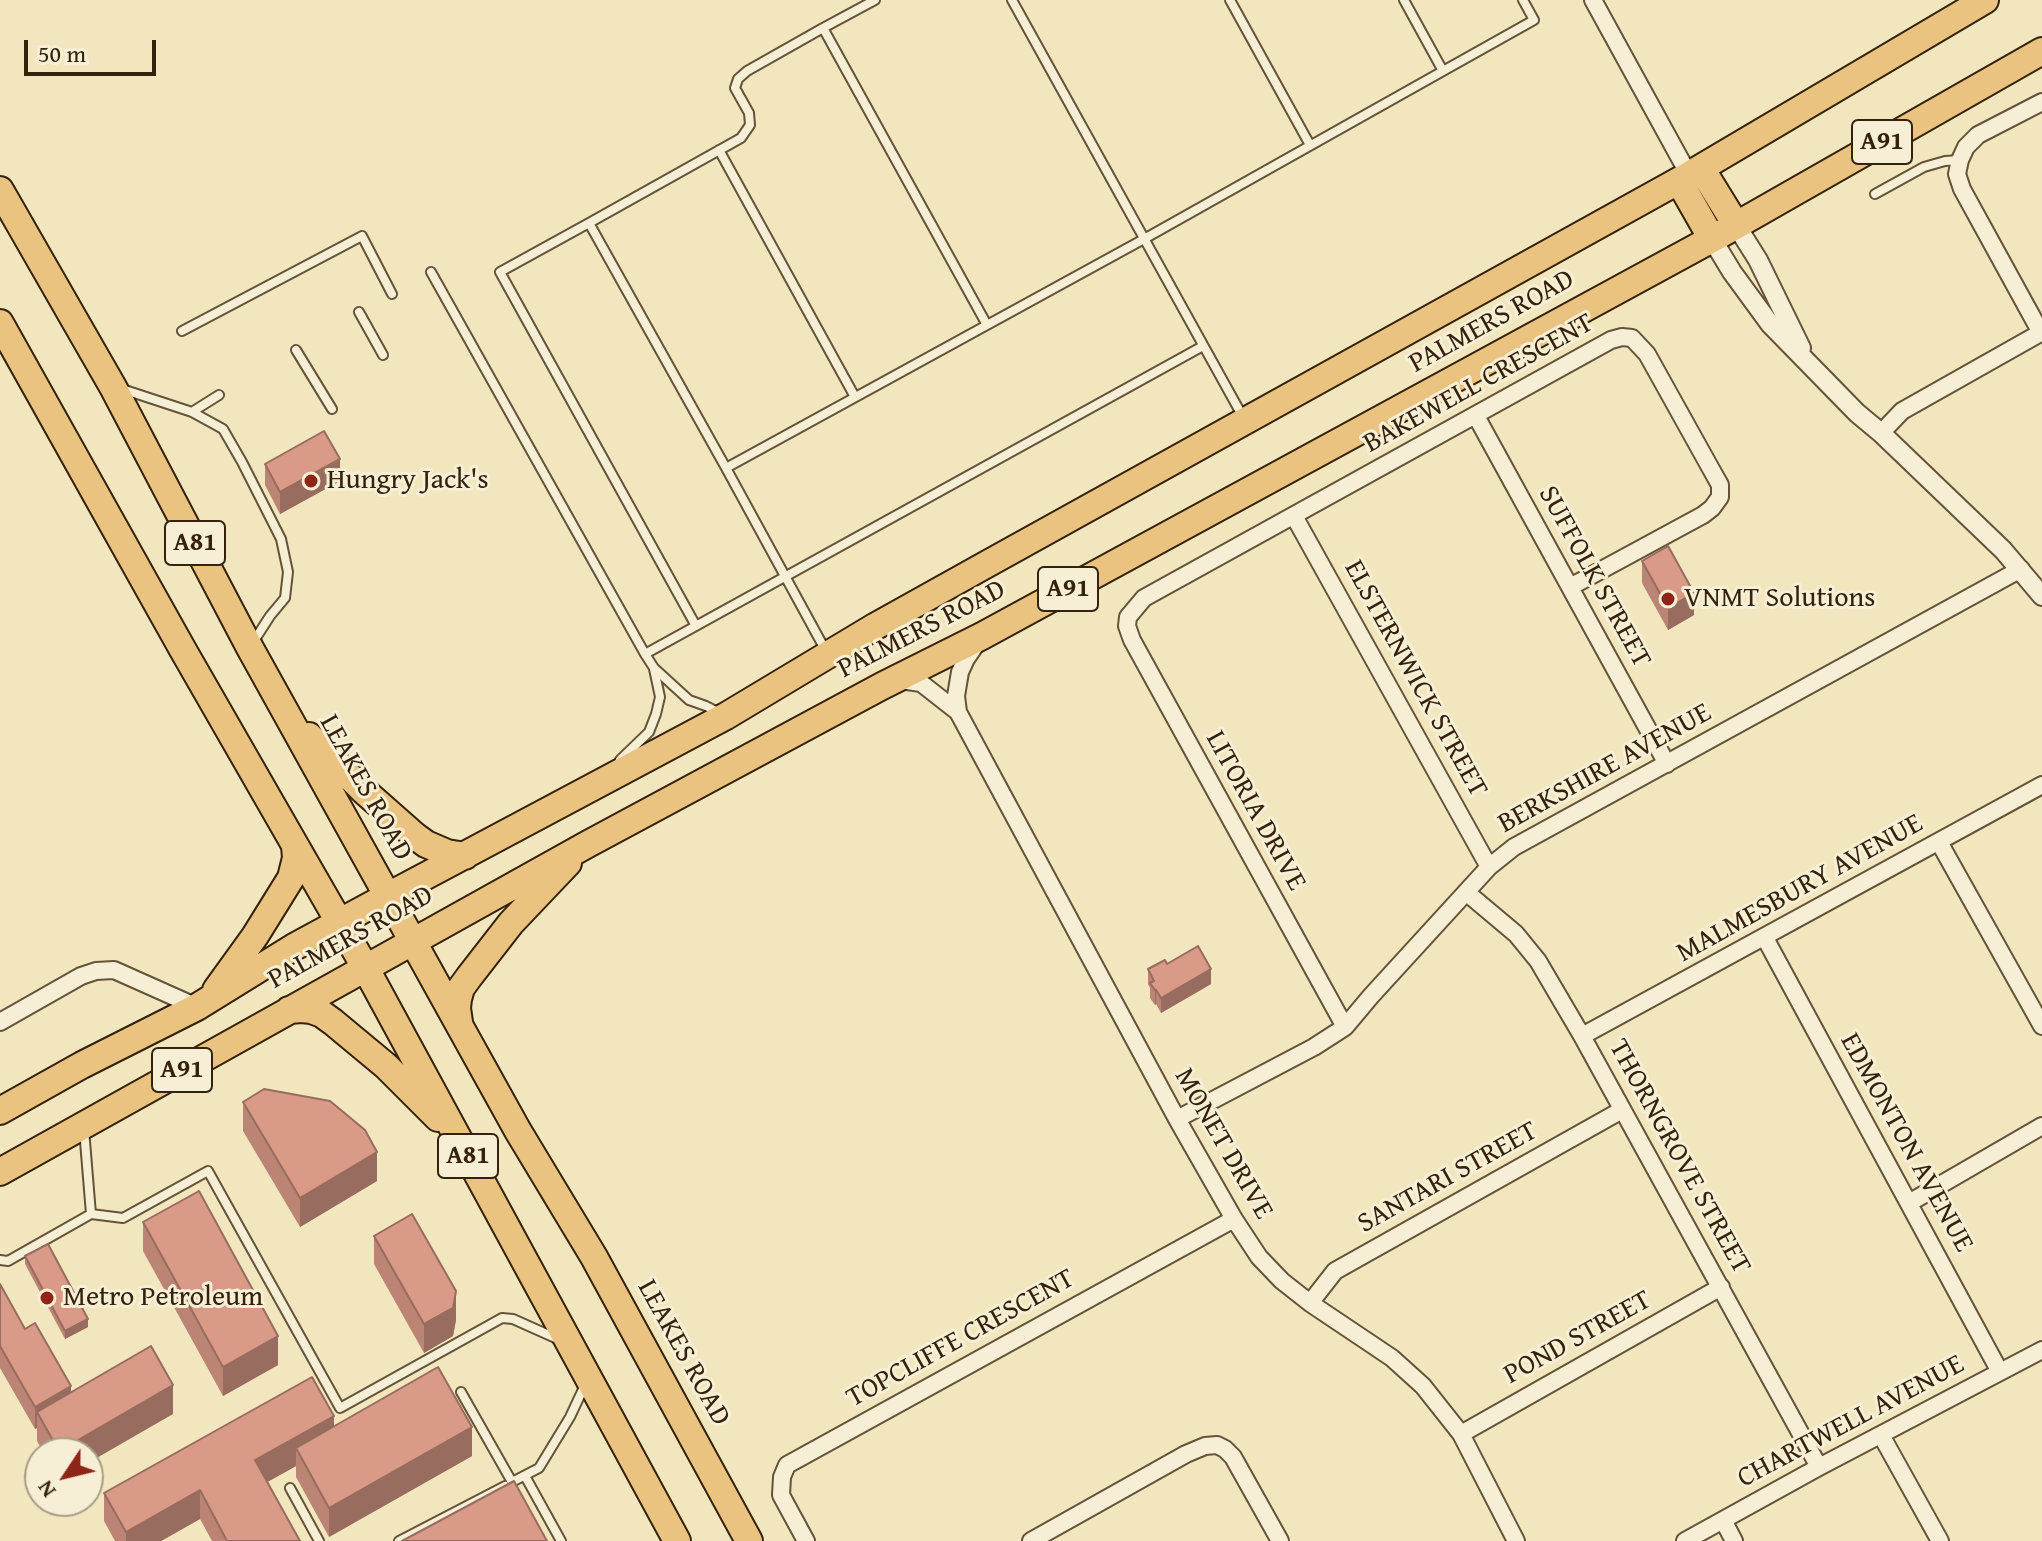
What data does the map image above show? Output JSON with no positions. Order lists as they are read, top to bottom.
{
  "streets": {
    "highway": [
      "A91",
      "PALMERS ROAD",
      "A81",
      "LEAKES ROAD"
    ],
    "street": [
      "BAKEWELL CRESCENT",
      "SUFFOLK STREET",
      "ELSTERNWICK STREET",
      "BERKSHIRE AVENUE",
      "LITORIA DRIVE",
      "MALMESBURY AVENUE",
      "EDMONTON AVENUE",
      "MONET DRIVE",
      "THORNGROVE STREET",
      "SANTARI STREET",
      "POND STREET",
      "TOPCLIFFE CRESCENT",
      "CHARTWELL AVENUE"
    ]
  },
  "crossings": [
    ["PALMERS ROAD", "A81"],
    ["PALMERS ROAD", "LEAKES ROAD"],
    ["PALMERS ROAD", "MONET DRIVE"],
    ["BAKEWELL CRESCENT", "SUFFOLK STREET"],
    ["BAKEWELL CRESCENT", "ELSTERNWICK STREET"],
    ["BAKEWELL CRESCENT", "LITORIA DRIVE"],
    ["SUFFOLK STREET", "BERKSHIRE AVENUE"],
    ["ELSTERNWICK STREET", "BERKSHIRE AVENUE"],
    ["BERKSHIRE AVENUE", "LITORIA DRIVE"],
    ["BERKSHIRE AVENUE", "MONET DRIVE"],
    ["BERKSHIRE AVENUE", "THORNGROVE STREET"],
    ["MALMESBURY AVENUE", "EDMONTON AVENUE"],
    ["MALMESBURY AVENUE", "THORNGROVE STREET"],
    ["EDMONTON AVENUE", "CHARTWELL AVENUE"],
    ["MONET DRIVE", "SANTARI STREET"],
    ["MONET DRIVE", "POND STREET"],
    ["MONET DRIVE", "TOPCLIFFE CRESCENT"],
    ["THORNGROVE STREET", "SANTARI STREET"],
    ["THORNGROVE STREET", "POND STREET"],
    ["THORNGROVE STREET", "CHARTWELL AVENUE"]
  ],
  "places": ["Hungry Jack's", "VNMT Solutions", "Metro Petroleum"],
  "scale_bar": "50 m",
  "north": "bottom left"
}
